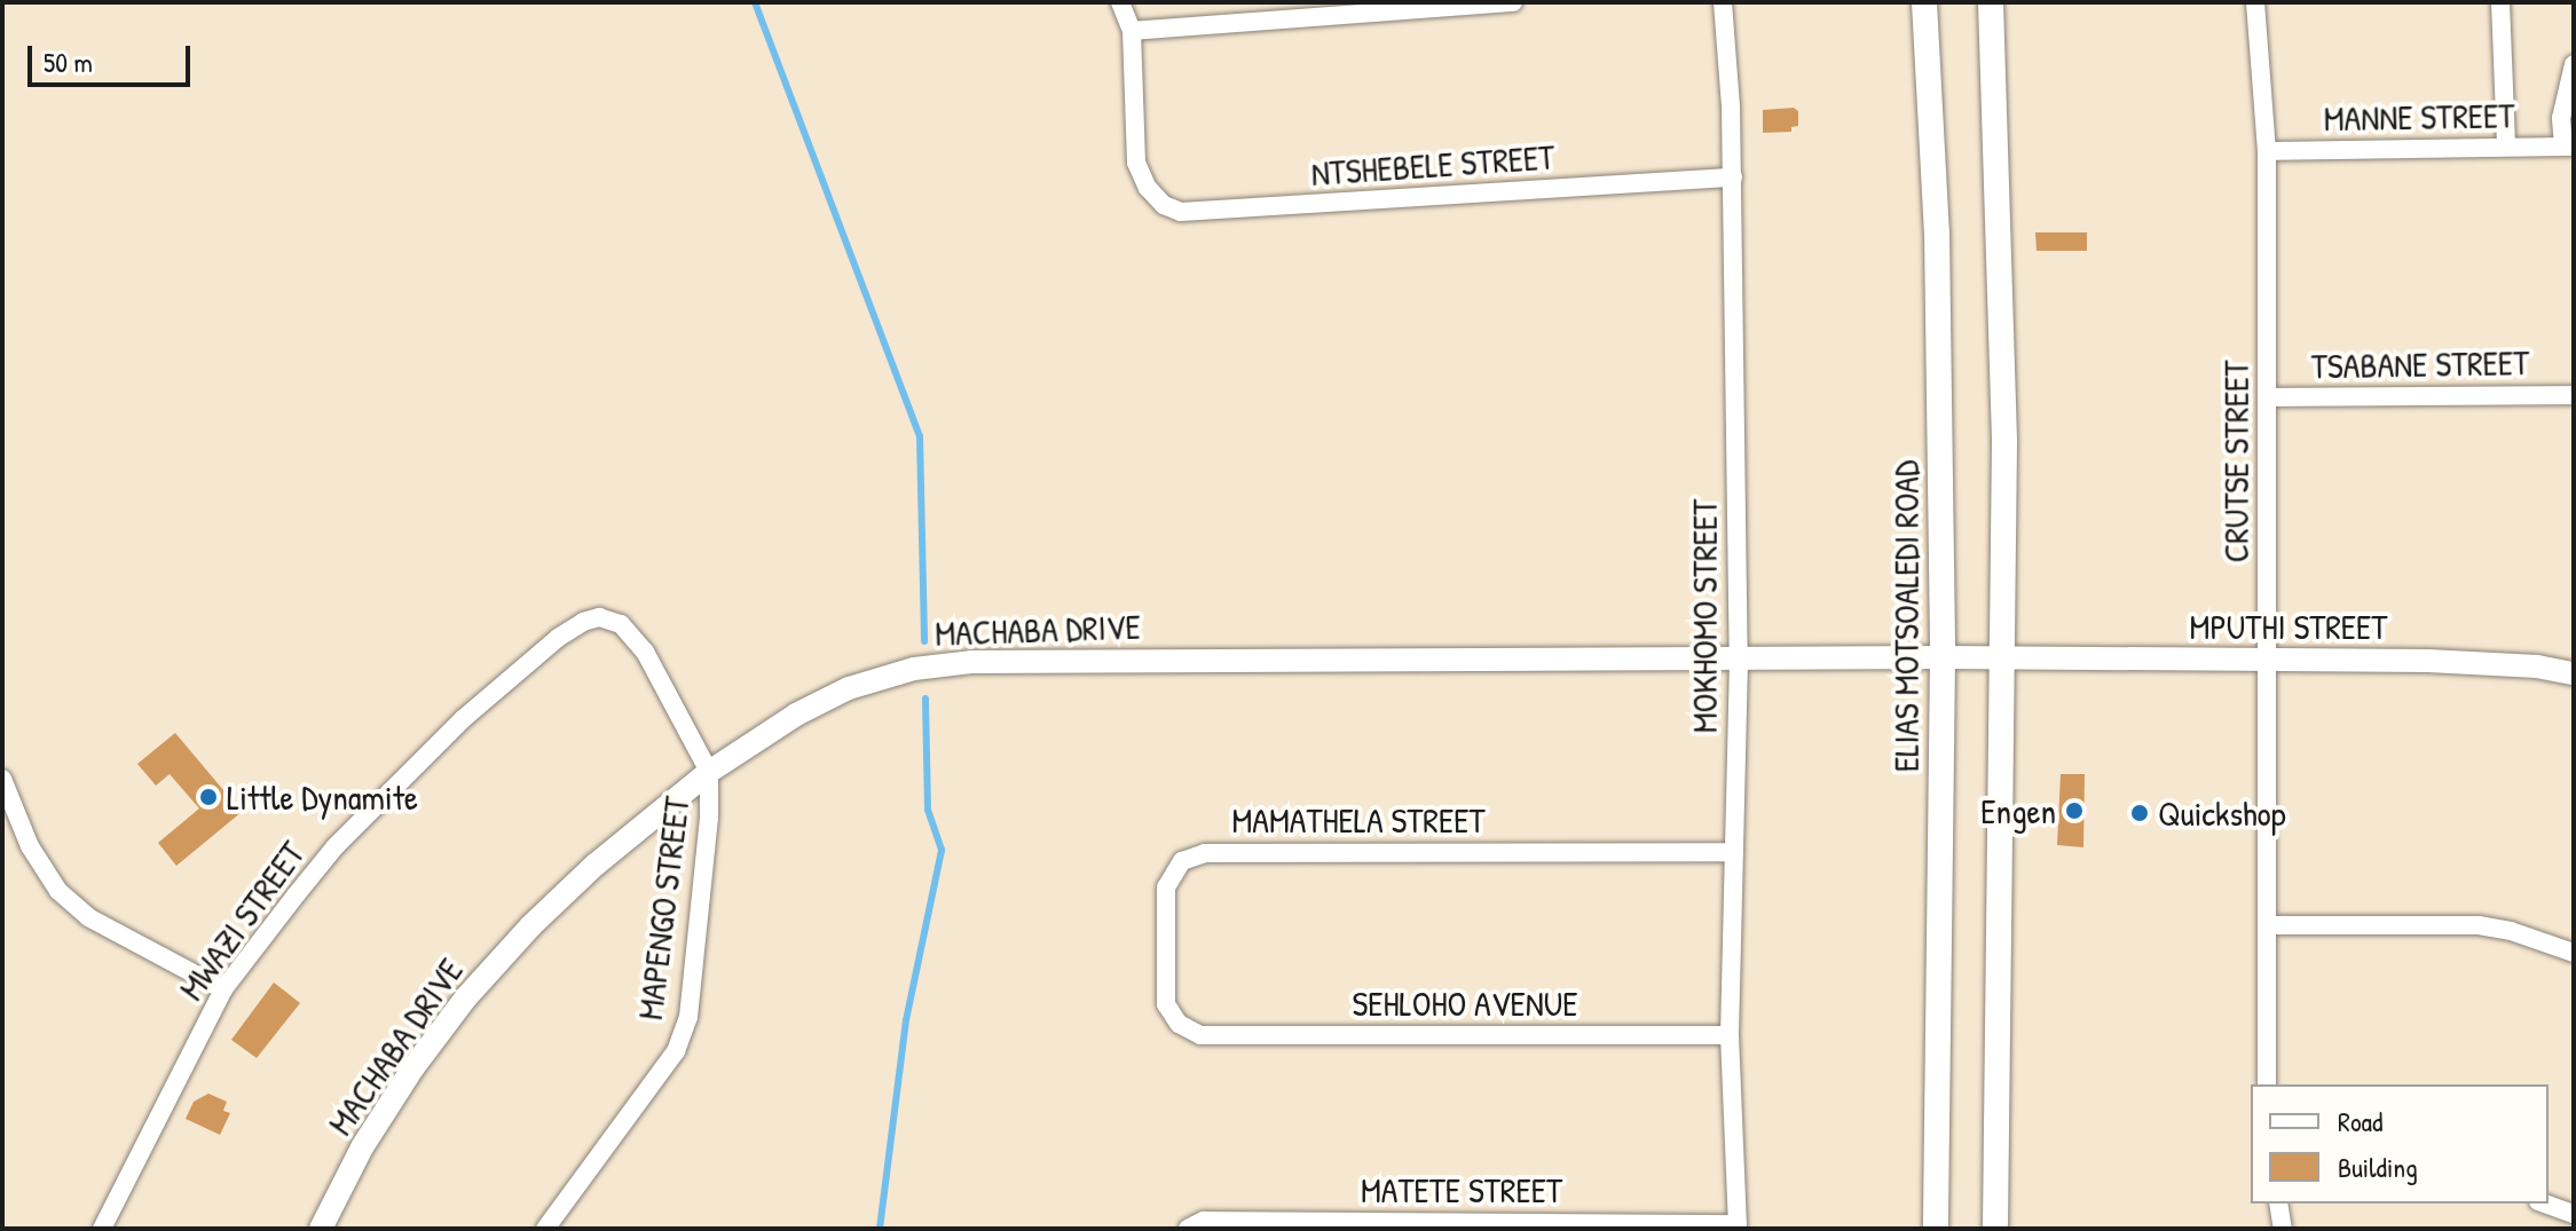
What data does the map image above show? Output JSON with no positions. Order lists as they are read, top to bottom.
{
  "streets": {
    "main road": ["ELIAS MOTSOALEDI ROAD"],
    "street": [
      "MANNE STREET",
      "NTSHEBELE STREET",
      "TSABANE STREET",
      "CRUTSE STREET",
      "MOKHOMO STREET",
      "MPUTHI STREET",
      "MACHABA DRIVE",
      "MAMATHELA STREET",
      "MAPENGO STREET",
      "MWAZI STREET",
      "SEHLOHO AVENUE",
      "MATETE STREET"
    ]
  },
  "crossings": [
    ["MANNE STREET", "CRUTSE STREET"],
    ["NTSHEBELE STREET", "MOKHOMO STREET"],
    ["TSABANE STREET", "CRUTSE STREET"],
    ["CRUTSE STREET", "MPUTHI STREET"],
    ["MOKHOMO STREET", "MACHABA DRIVE"],
    ["MOKHOMO STREET", "MAMATHELA STREET"],
    ["MOKHOMO STREET", "SEHLOHO AVENUE"],
    ["MOKHOMO STREET", "MATETE STREET"],
    ["ELIAS MOTSOALEDI ROAD", "MACHABA DRIVE"],
    ["MPUTHI STREET", "MACHABA DRIVE"],
    ["MACHABA DRIVE", "MAPENGO STREET"],
    ["MACHABA DRIVE", "MWAZI STREET"],
    ["MAMATHELA STREET", "SEHLOHO AVENUE"],
    ["MAPENGO STREET", "MWAZI STREET"]
  ],
  "places": ["Little Dynamite", "Engen", "Quickshop"],
  "legend": ["Road", "Building"],
  "scale_bar": "50 m"
}
